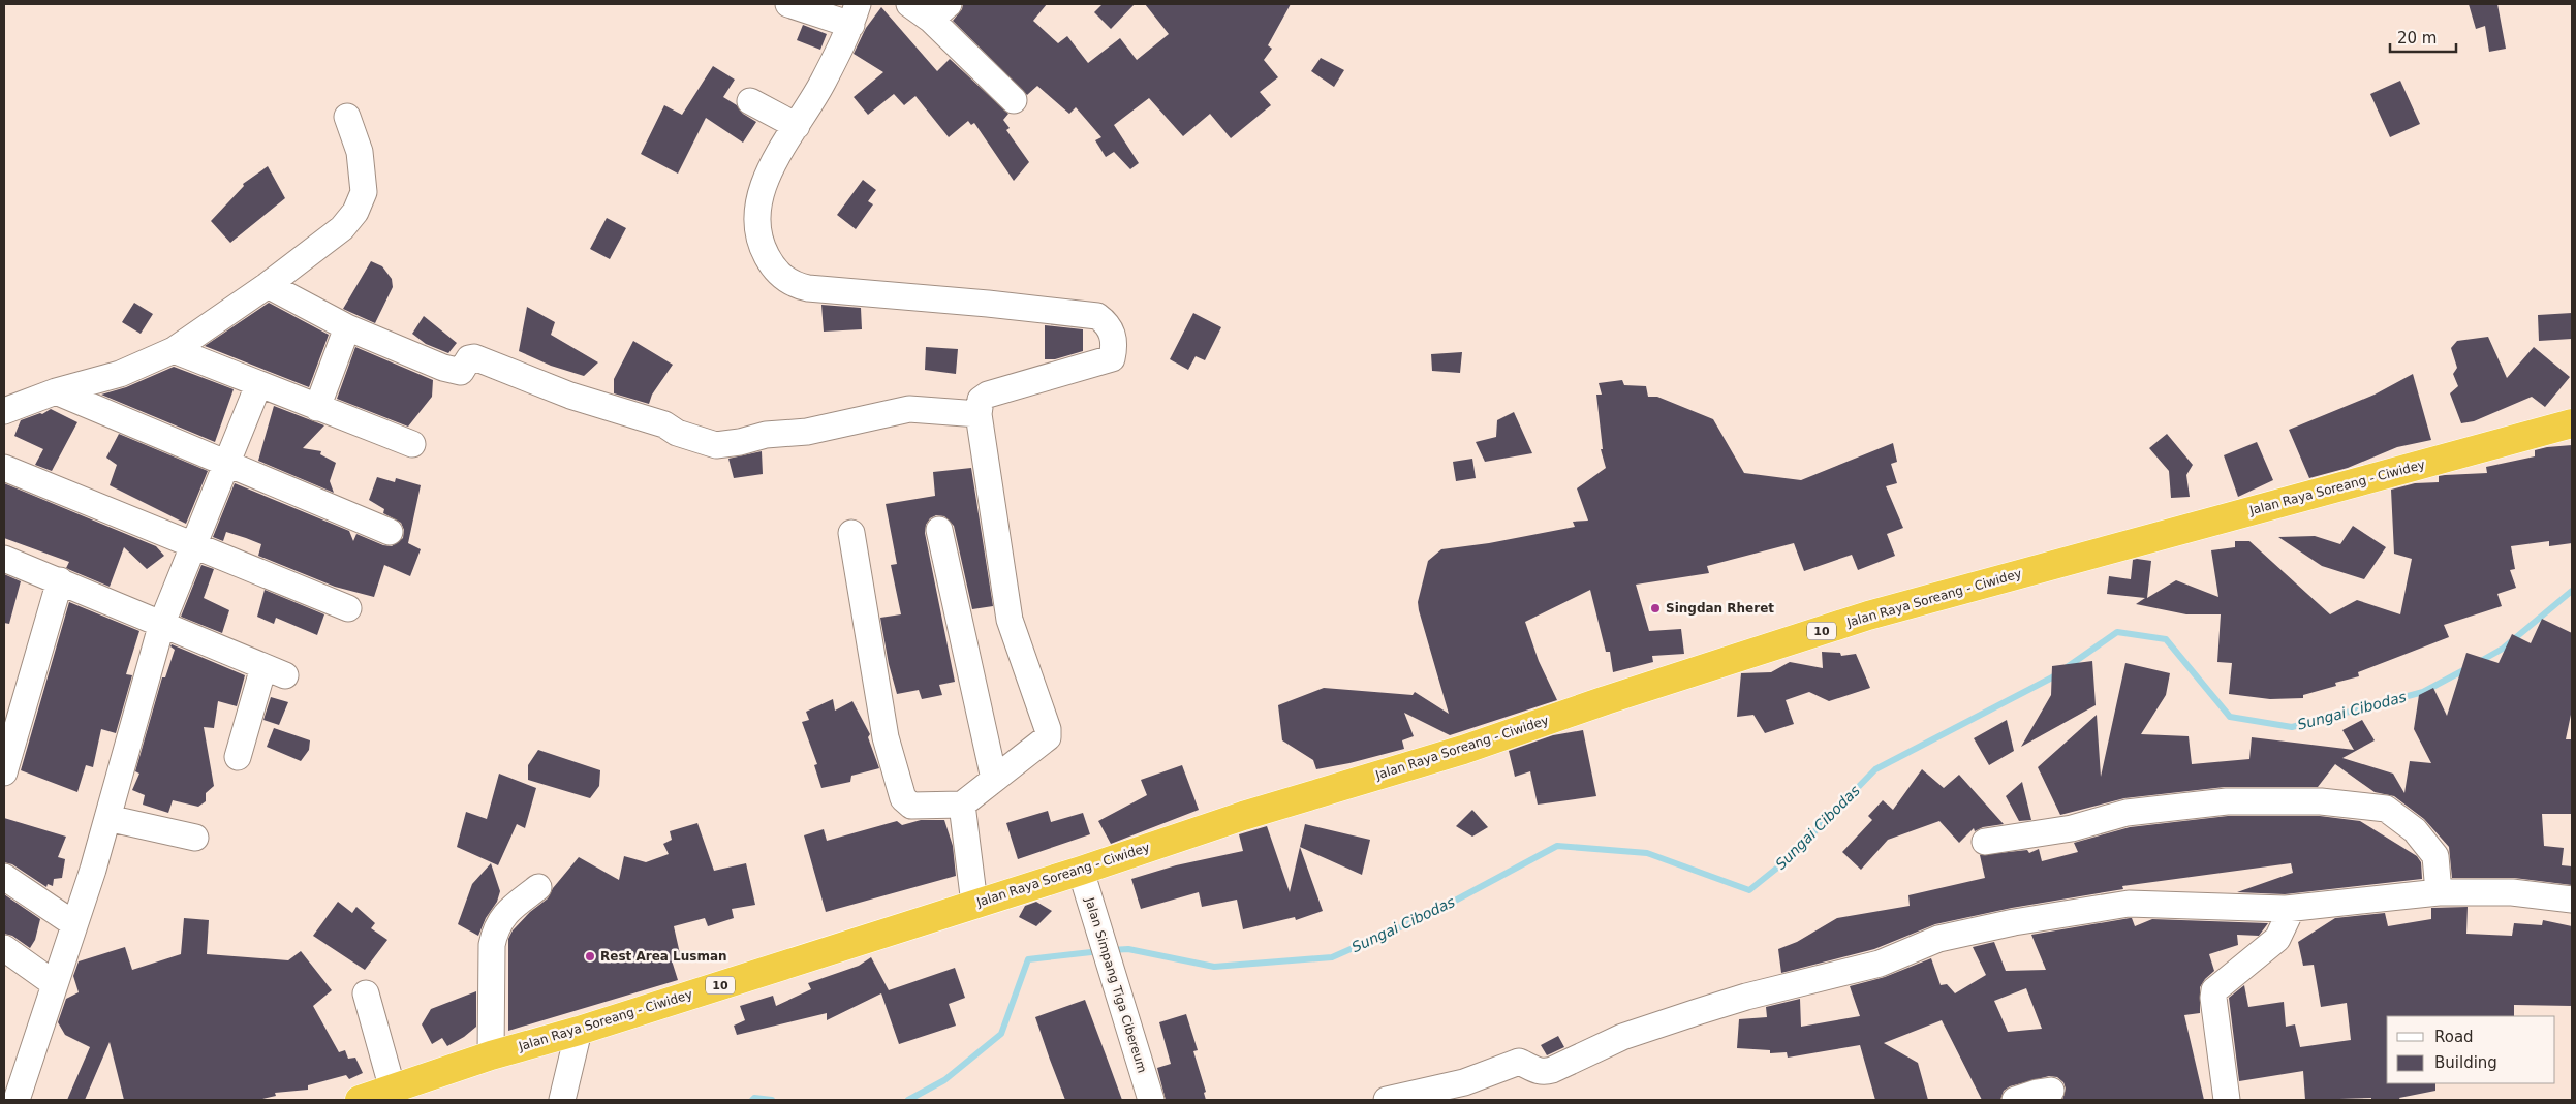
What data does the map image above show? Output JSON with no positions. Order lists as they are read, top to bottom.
{
  "streets": {
    "highway": ["Jalan Raya Soreang - Ciwidey", "10"],
    "street": ["Jalan Simpang Tiga Cibereum"]
  },
  "crossings": [
    ["Jalan Raya Soreang - Ciwidey", "Jalan Simpang Tiga Cibereum"]
  ],
  "water": ["Sungai Cibodas"],
  "places": ["Singdan Rheret", "Rest Area Lusman"],
  "legend": ["Road", "Building"],
  "scale_bar": "20 m"
}
